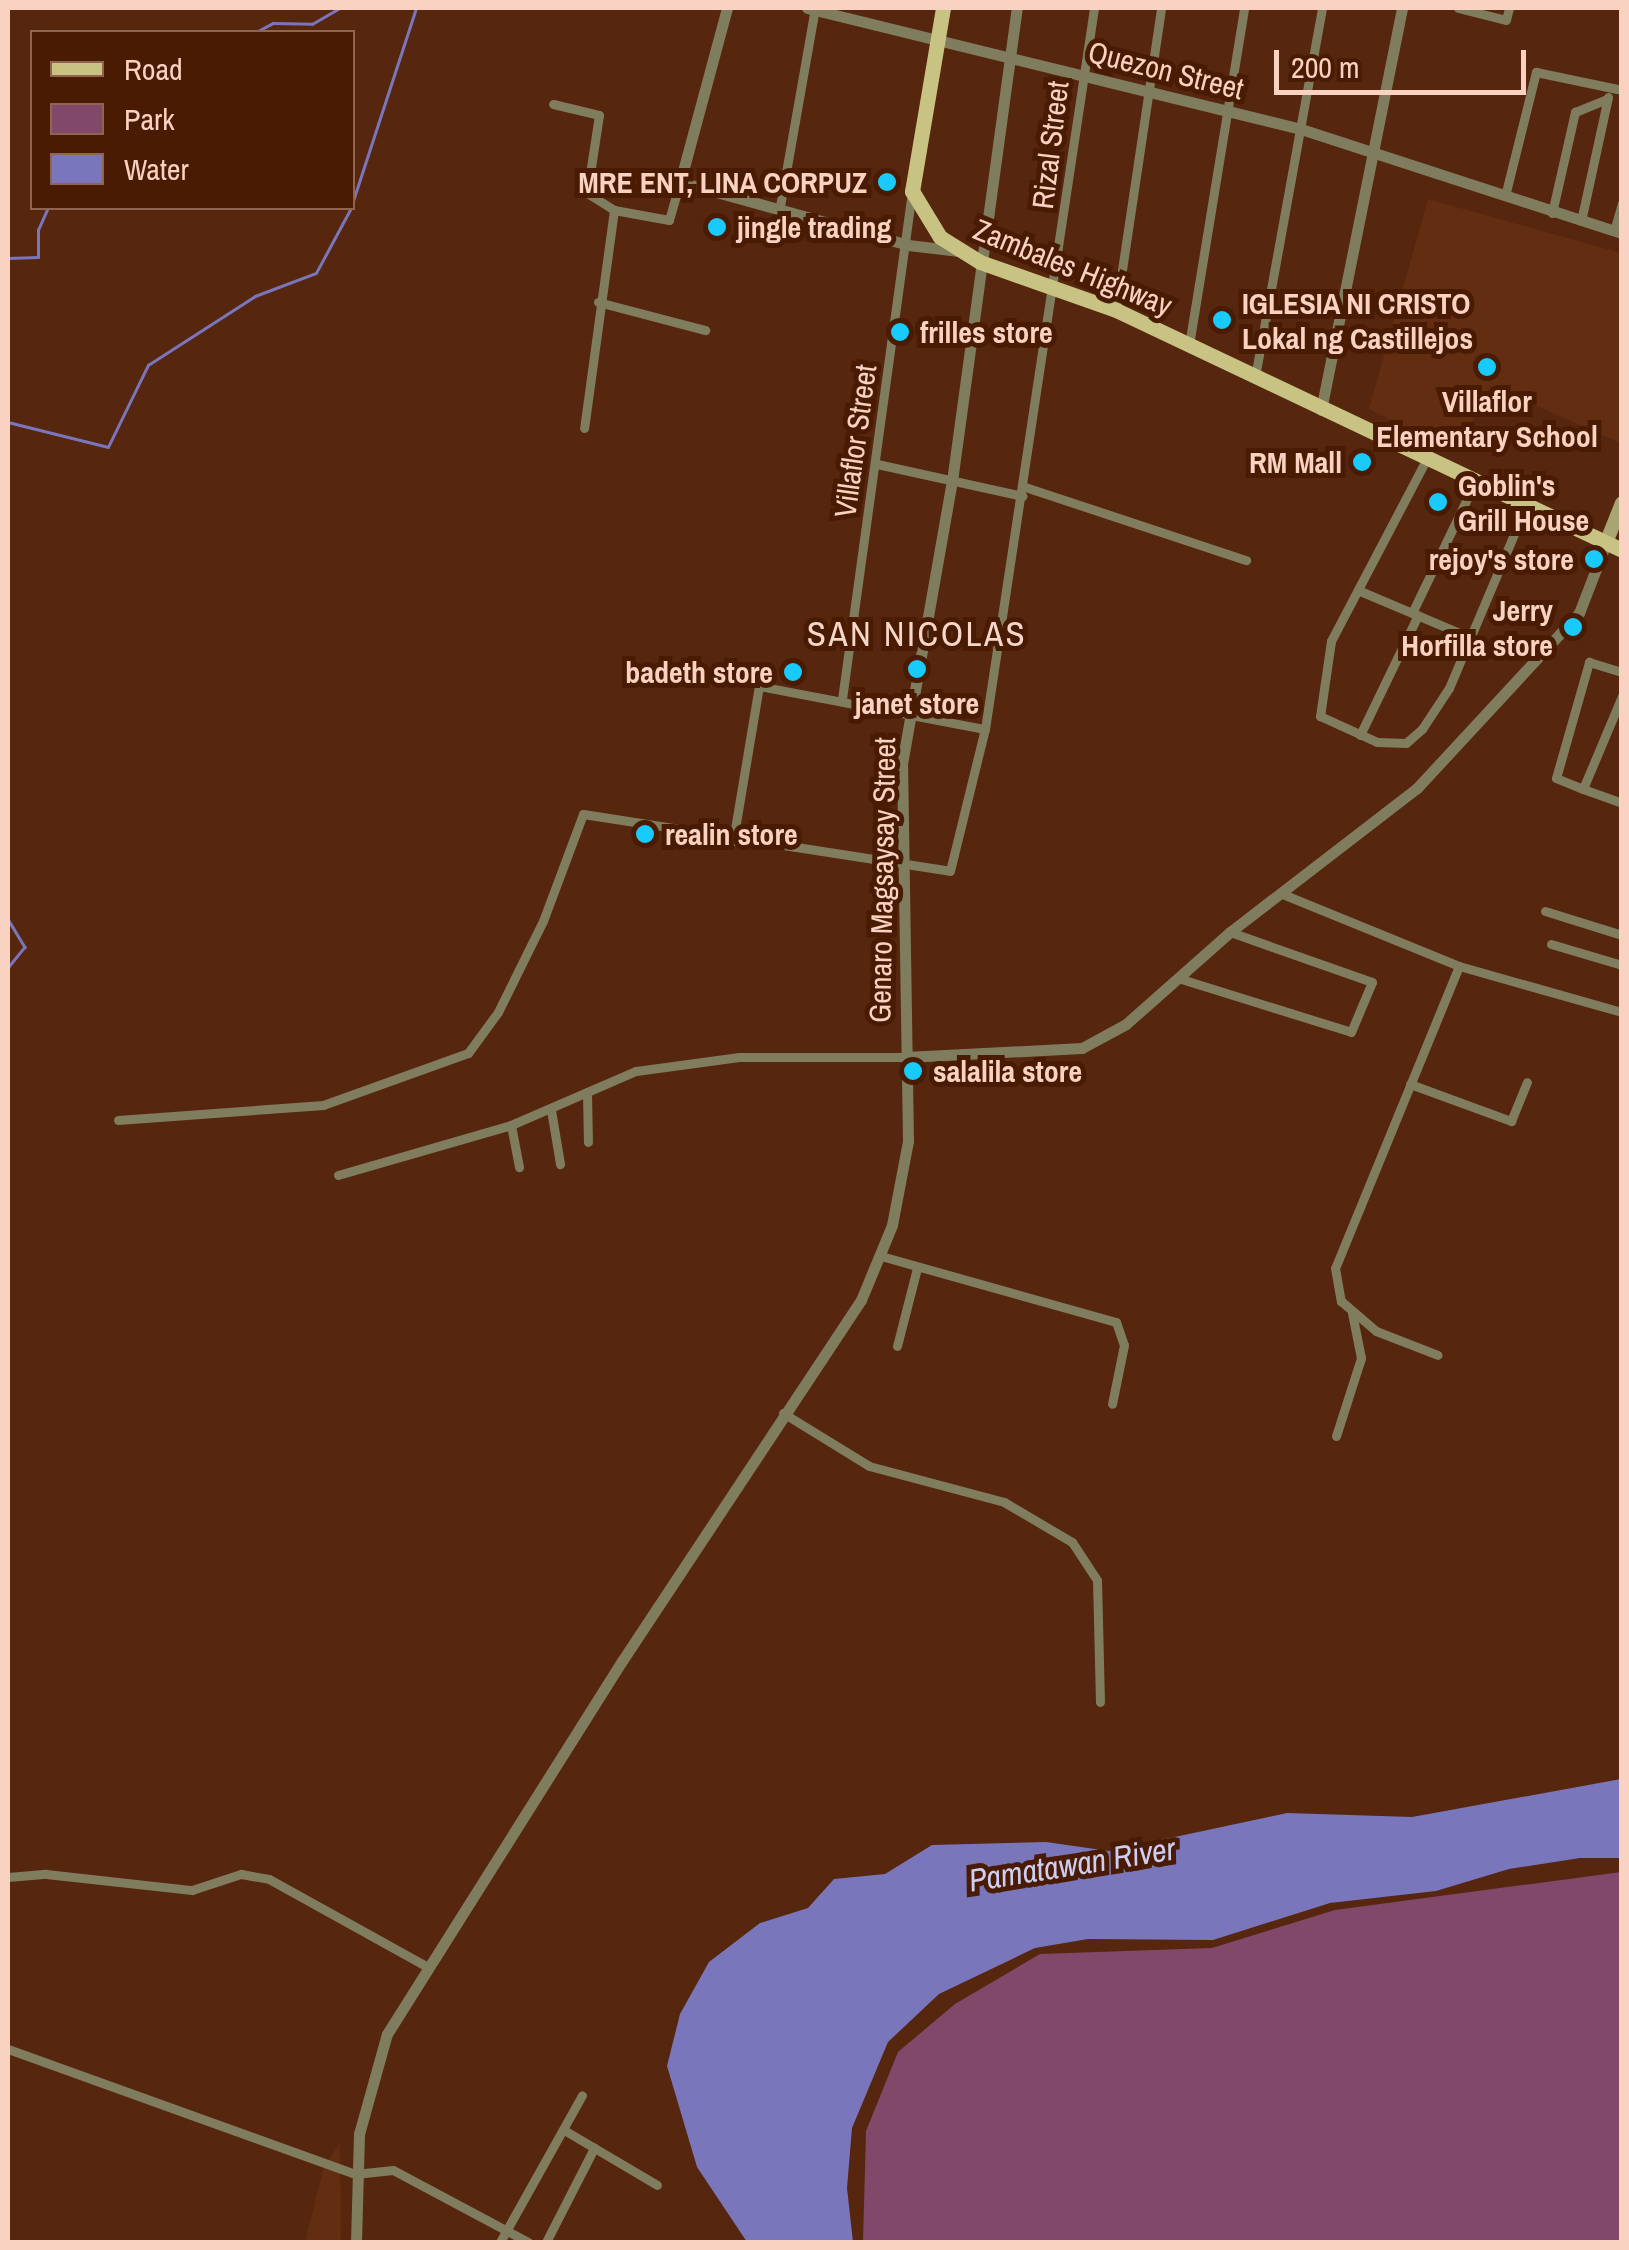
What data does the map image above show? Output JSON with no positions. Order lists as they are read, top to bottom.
{
  "streets": {
    "main road": ["Zambales Highway"],
    "street": [
      "Quezon Street",
      "Rizal Street",
      "Villaflor Street",
      "Genaro Magsaysay Street"
    ]
  },
  "crossings": [
    ["Quezon Street", "Rizal Street"],
    ["Quezon Street", "Genaro Magsaysay Street"],
    ["Rizal Street", "Zambales Highway"],
    ["Rizal Street", "Genaro Magsaysay Street"],
    ["Zambales Highway", "Villaflor Street"],
    ["Zambales Highway", "Genaro Magsaysay Street"]
  ],
  "districts": ["SAN NICOLAS"],
  "water": ["Pamatawan River"],
  "places": [
    "MRE ENT, LINA CORPUZ",
    "jingle trading",
    "IGLESIA NI CRISTO Lokal ng Castillejos",
    "frilles store",
    "Villaflor Elementary School",
    "RM Mall",
    "Goblin's Grill House",
    "rejoy's store",
    "Jerry Horfilla store",
    "janet store",
    "badeth store",
    "realin store",
    "salalila store"
  ],
  "legend": ["Road", "Park", "Water"],
  "scale_bar": "200 m"
}
